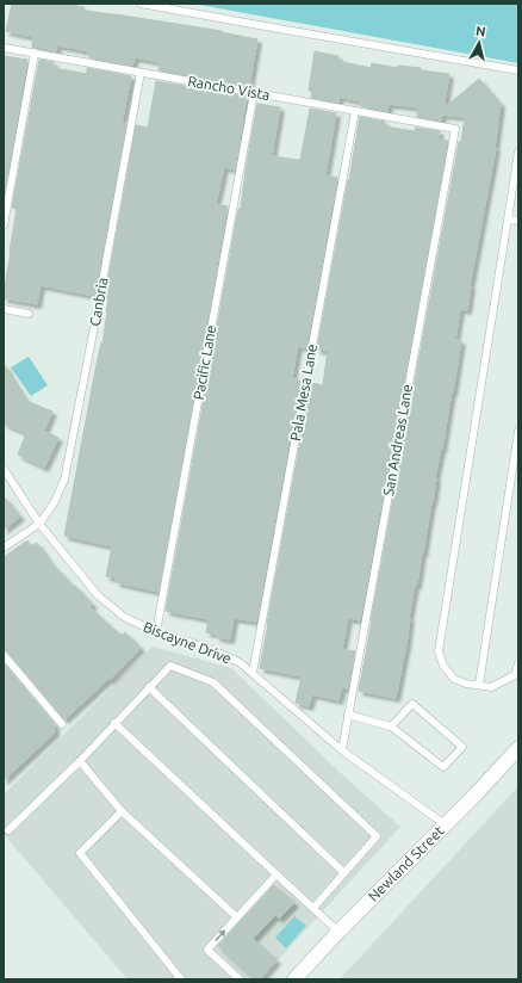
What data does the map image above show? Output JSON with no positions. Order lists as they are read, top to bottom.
{
  "streets": {
    "street": ["Newland Street"],
    "lane": [
      "Rancho Vista",
      "Canbria",
      "Pacific Lane",
      "Pala Mesa Lane",
      "San Andreas Lane",
      "Biscayne Drive"
    ]
  },
  "crossings": [
    ["Rancho Vista", "Canbria"],
    ["Rancho Vista", "Pacific Lane"],
    ["Rancho Vista", "Pala Mesa Lane"],
    ["Rancho Vista", "San Andreas Lane"],
    ["Canbria", "Biscayne Drive"],
    ["Pacific Lane", "Biscayne Drive"],
    ["Pala Mesa Lane", "Biscayne Drive"],
    ["San Andreas Lane", "Biscayne Drive"],
    ["Biscayne Drive", "Newland Street"]
  ],
  "north": "top"
}
